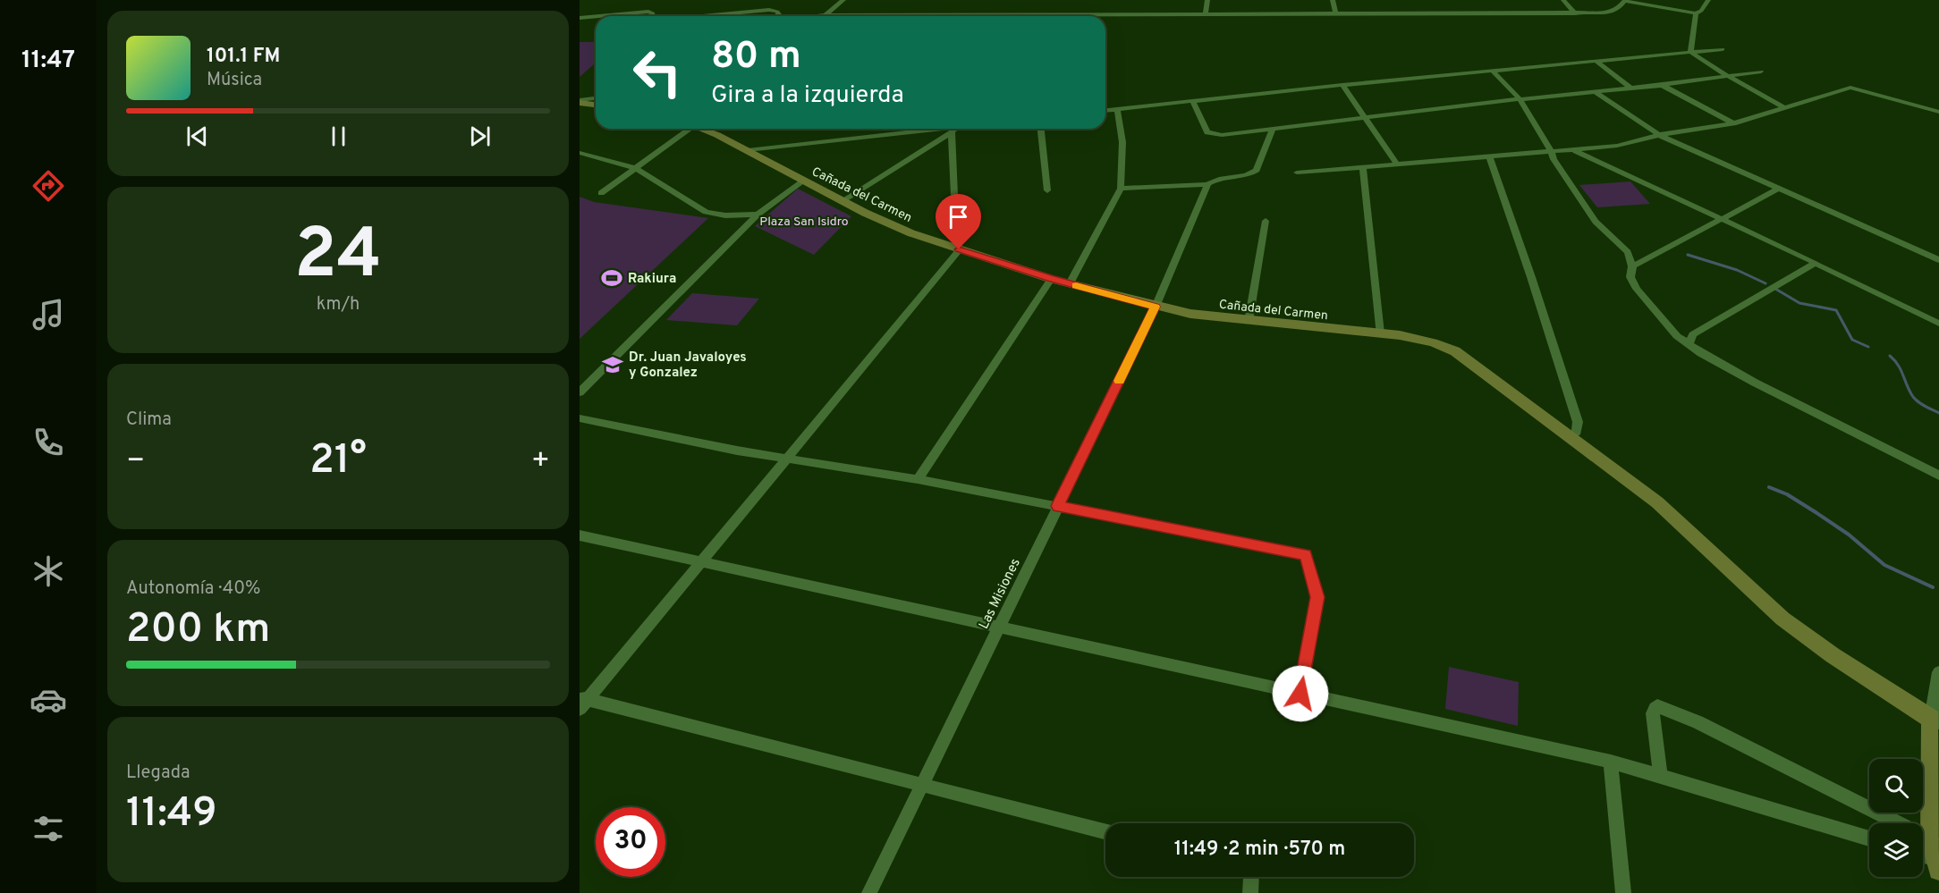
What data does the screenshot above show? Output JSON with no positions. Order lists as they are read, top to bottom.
{
  "streets": {
    "street": ["Cañada del Carmen", "Las Misiones"]
  },
  "crossings": [
    ["Cañada del Carmen", "Las Misiones"]
  ],
  "parks": ["Plaza San Isidro"],
  "places": {
    "sports": ["Rakiura"],
    "school or university": ["Dr. Juan Javaloyes y Gonzalez"]
  },
  "page": {
    "tabs": "11:47",
    "turn": ["80 m", "Gira a la izquierda"],
    "song": ["101.1 FM", "Música"],
    "tile": [
      ["24", "km/h"],
      "Clima",
      ["Autonomía · 40%", "200 km"],
      ["Llegada", "11:49"]
    ],
    "heat": ["−", "21°", "+"],
    "limit": "30",
    "trip": "11:49 · 2 min · 570 m"
  }
}
